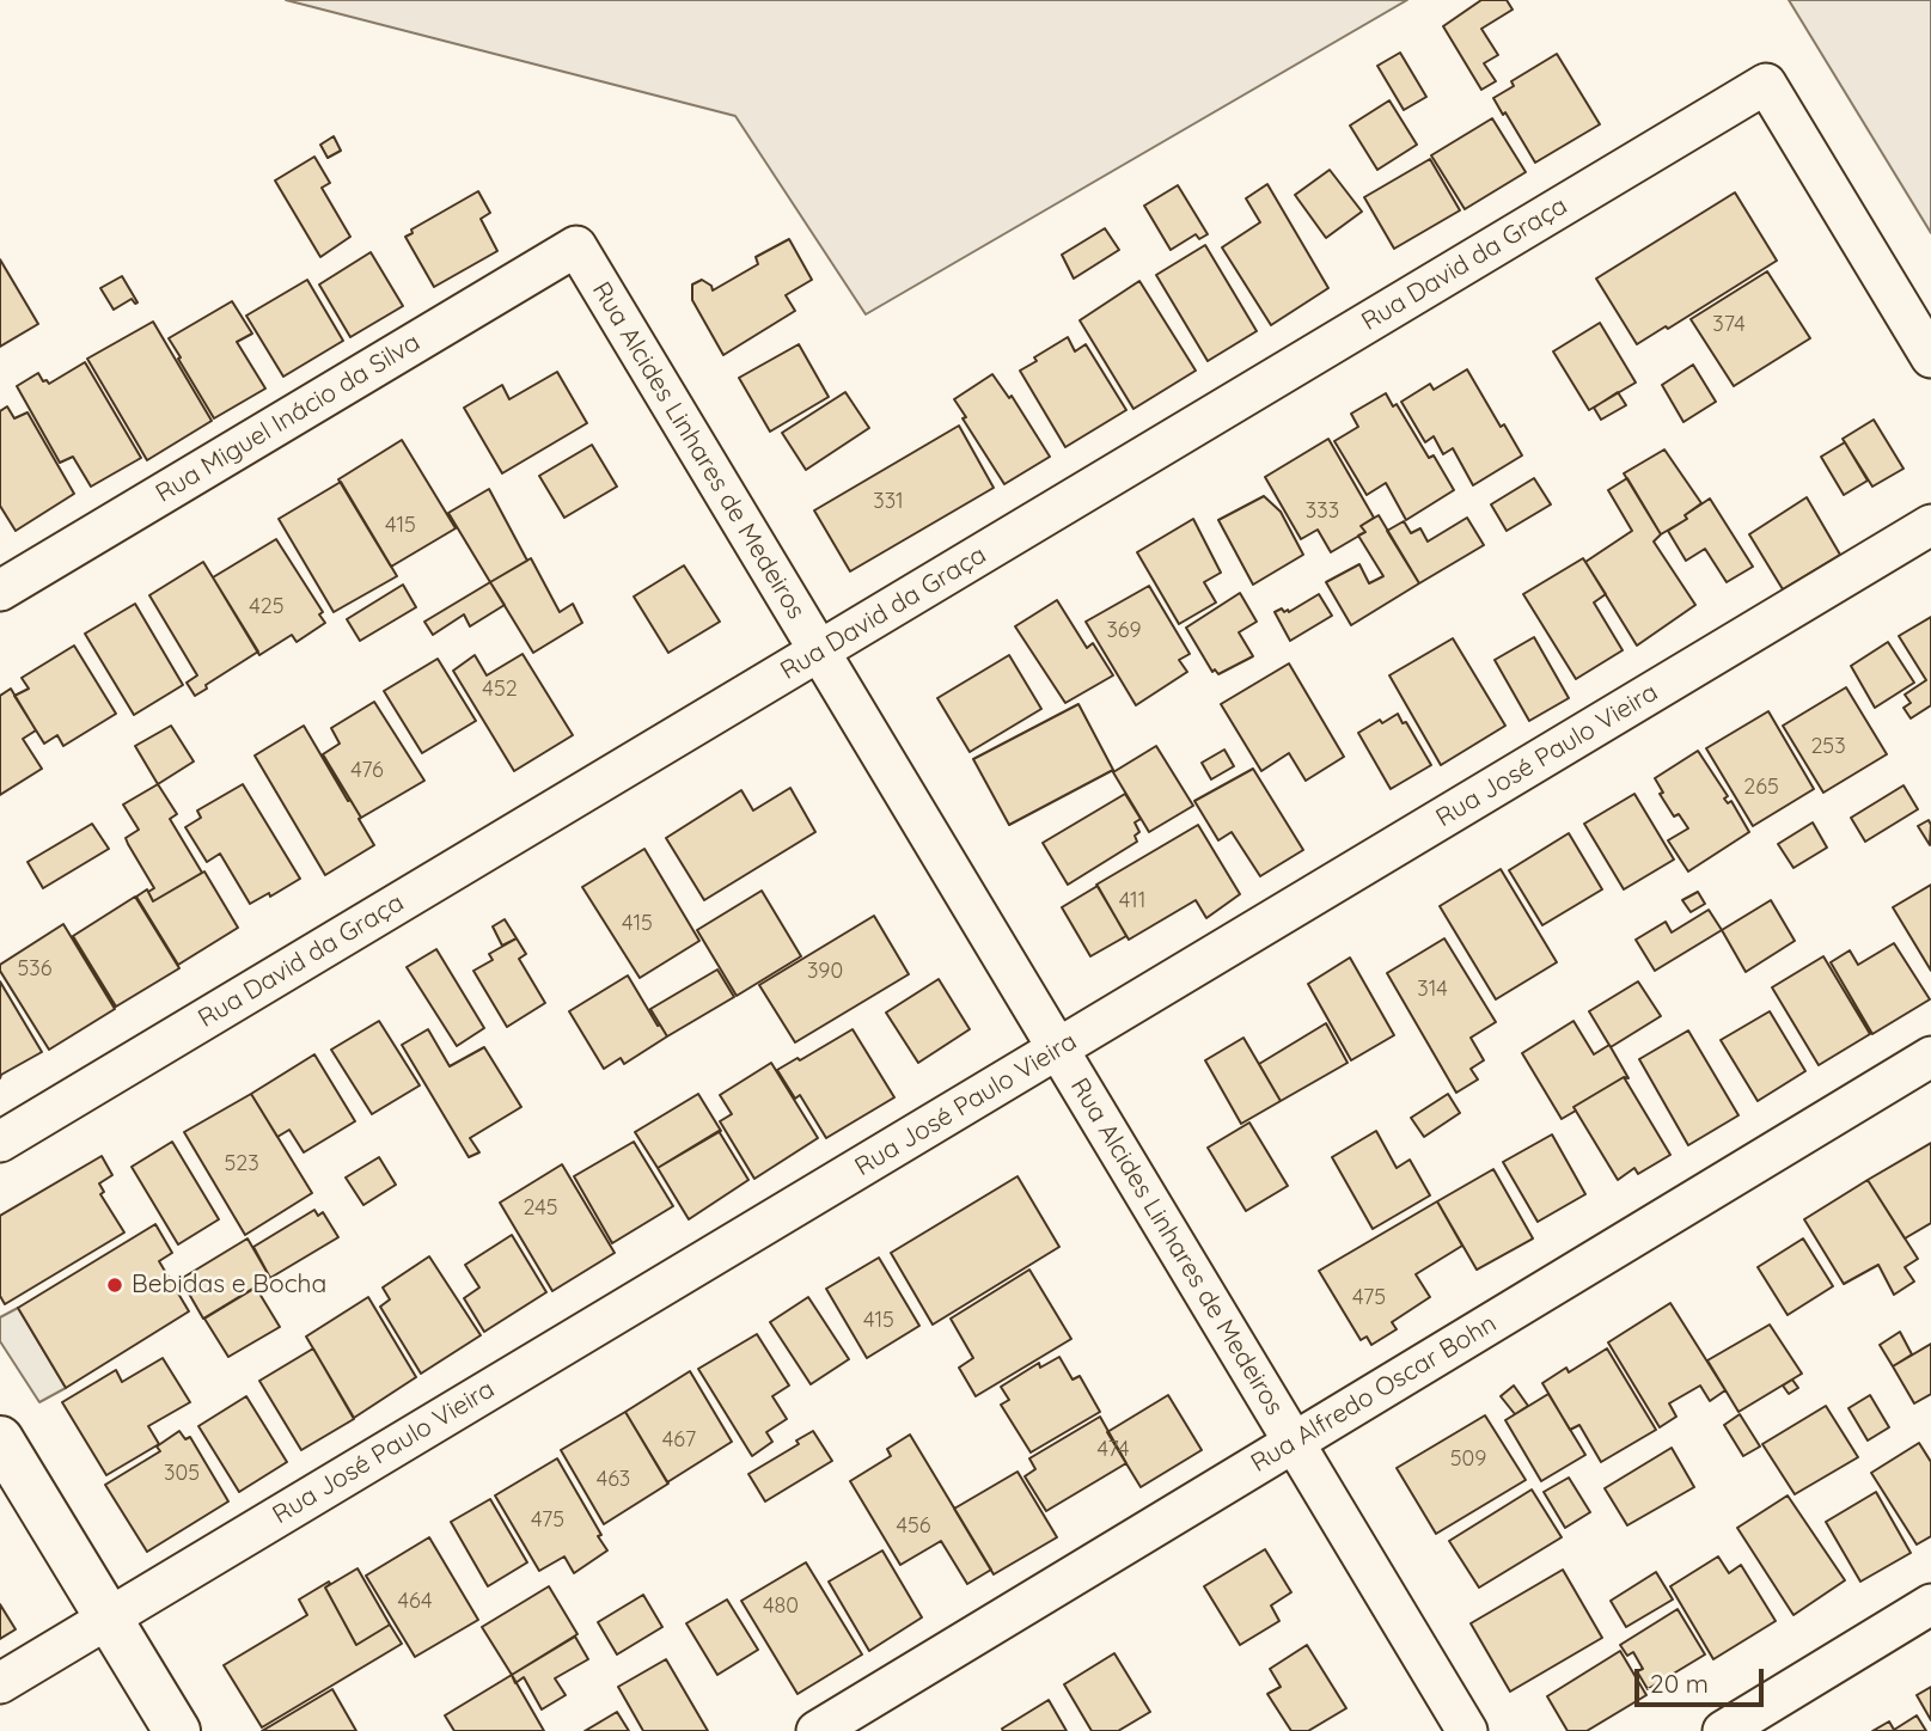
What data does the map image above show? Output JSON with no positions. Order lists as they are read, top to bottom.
{
  "streets": {
    "street": [
      "Rua David da Graça",
      "Rua Miguel Inácio da Silva",
      "Rua Alcides Linhares de Medeiros",
      "Rua José Paulo Vieira",
      "Rua Alfredo Oscar Bohn"
    ]
  },
  "crossings": [
    ["Rua David da Graça", "Rua Alcides Linhares de Medeiros"],
    ["Rua Miguel Inácio da Silva", "Rua Alcides Linhares de Medeiros"],
    ["Rua Alcides Linhares de Medeiros", "Rua José Paulo Vieira"],
    ["Rua Alcides Linhares de Medeiros", "Rua Alfredo Oscar Bohn"]
  ],
  "places": ["Bebidas e Bocha"],
  "house_numbers": [
    "374",
    "331",
    "333",
    "415",
    "425",
    "369",
    "452",
    "253",
    "476",
    "265",
    "411",
    "415",
    "536",
    "390",
    "314",
    "523",
    "245",
    "475",
    "415",
    "467",
    "474",
    "509",
    "305",
    "463",
    "475",
    "456",
    "464",
    "480"
  ],
  "scale_bar": "20 m"
}
